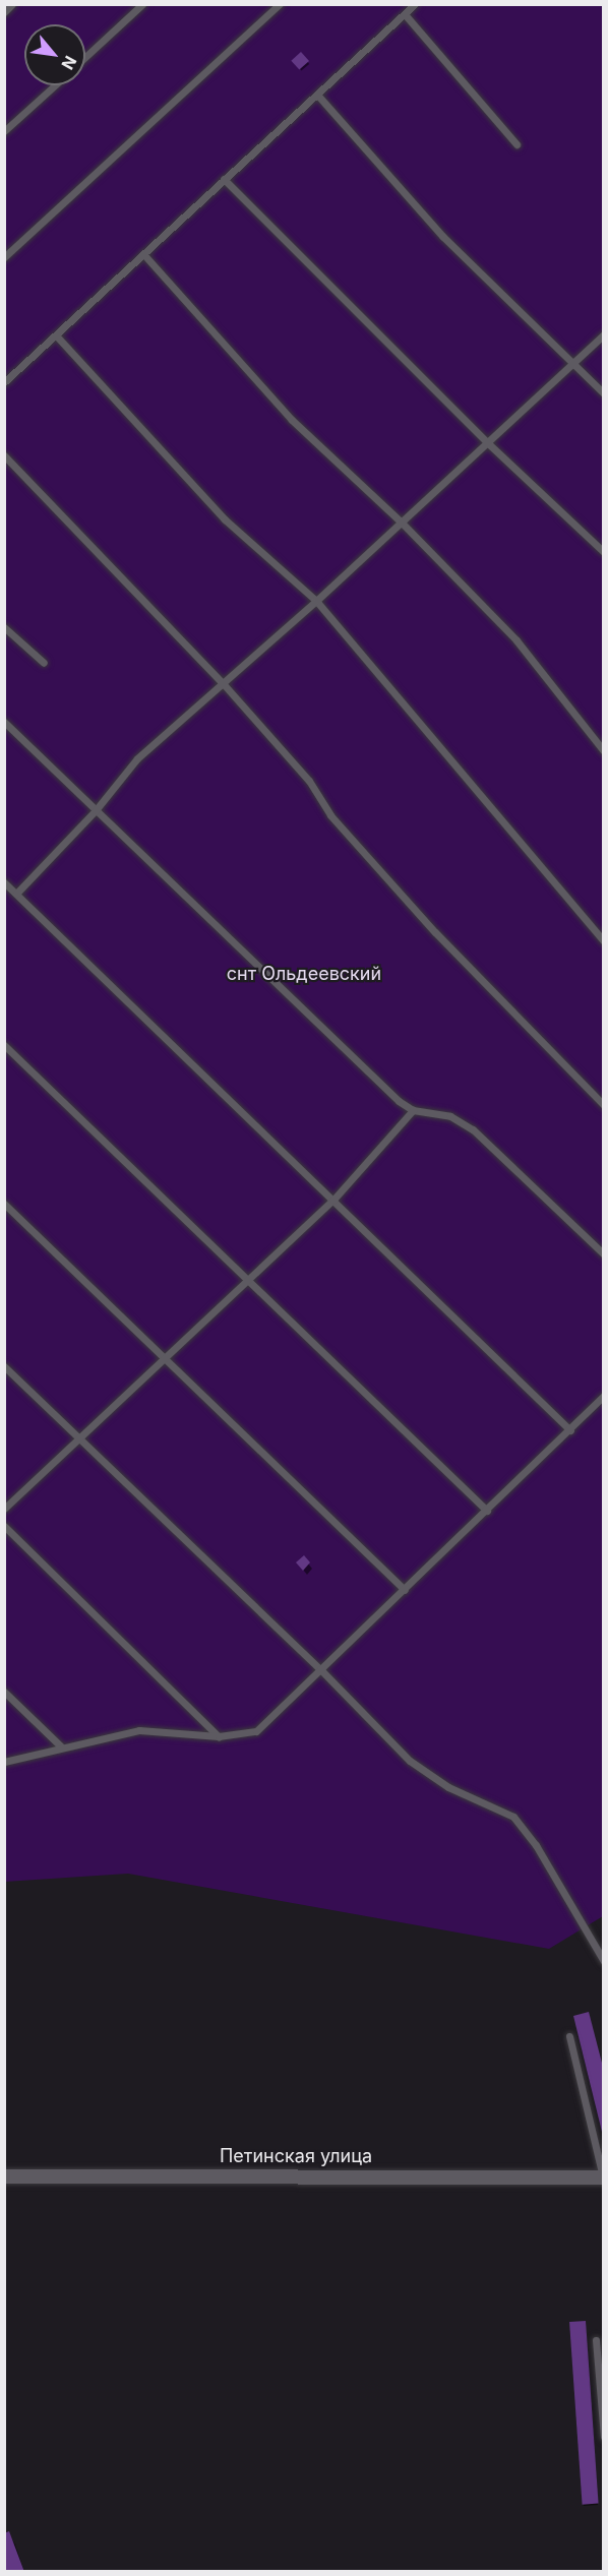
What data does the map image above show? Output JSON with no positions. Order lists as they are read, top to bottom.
{
  "streets": {
    "street": ["Петинская улица"]
  },
  "parks": ["снт Ольдеевский"],
  "north": "bottom right"
}
